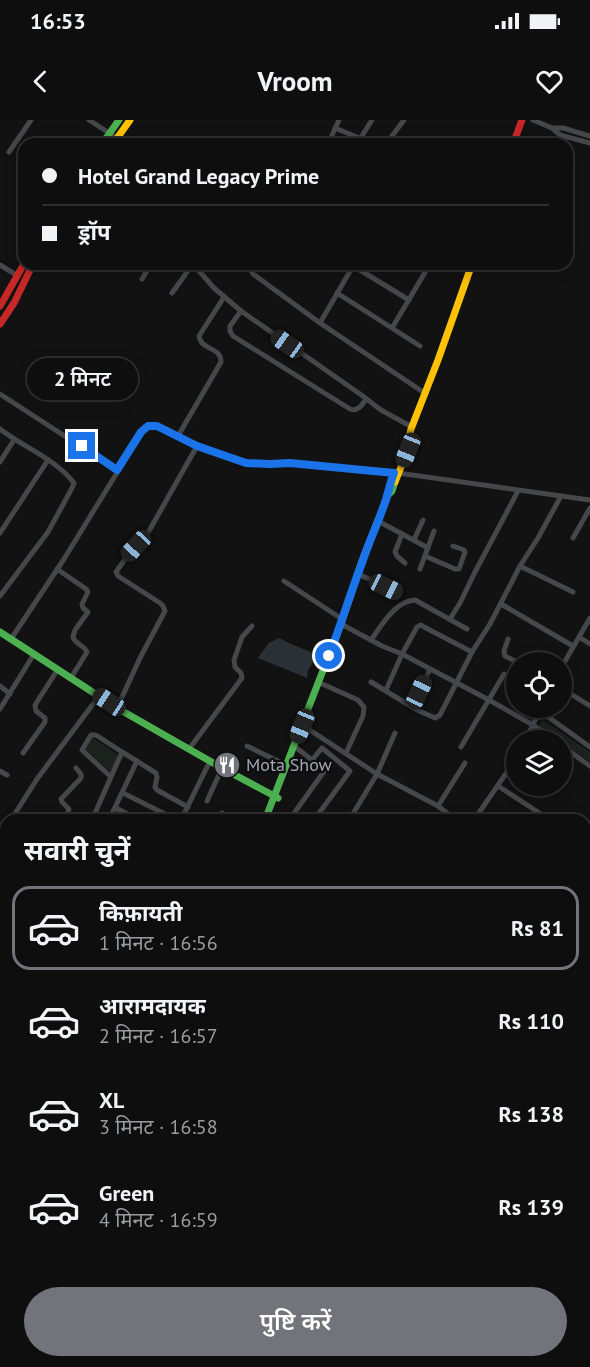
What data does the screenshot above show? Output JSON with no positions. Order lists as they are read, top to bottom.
{
  "places": {
    "restaurant": ["Mota Show"]
  },
  "page": {
    "status": "16:53",
    "header": "Vroom",
    "banner": ["Hotel Grand Legacy Prime", "ड्रॉप"],
    "bubble": "2 मिनट",
    "heading": "सवारी चुनें",
    "list": [
      {
        "name": "किफ़ायती",
        "note": "1 मिनट · 16:56",
        "value": "Rs 81"
      },
      {
        "name": "आरामदायक",
        "note": "2 मिनट · 16:57",
        "value": "Rs 110"
      },
      {
        "name": "XL",
        "note": "3 मिनट · 16:58",
        "value": "Rs 138"
      },
      {
        "name": "Green",
        "note": "4 मिनट · 16:59",
        "value": "Rs 139"
      }
    ],
    "buttons": "पुष्टि करें"
  }
}
